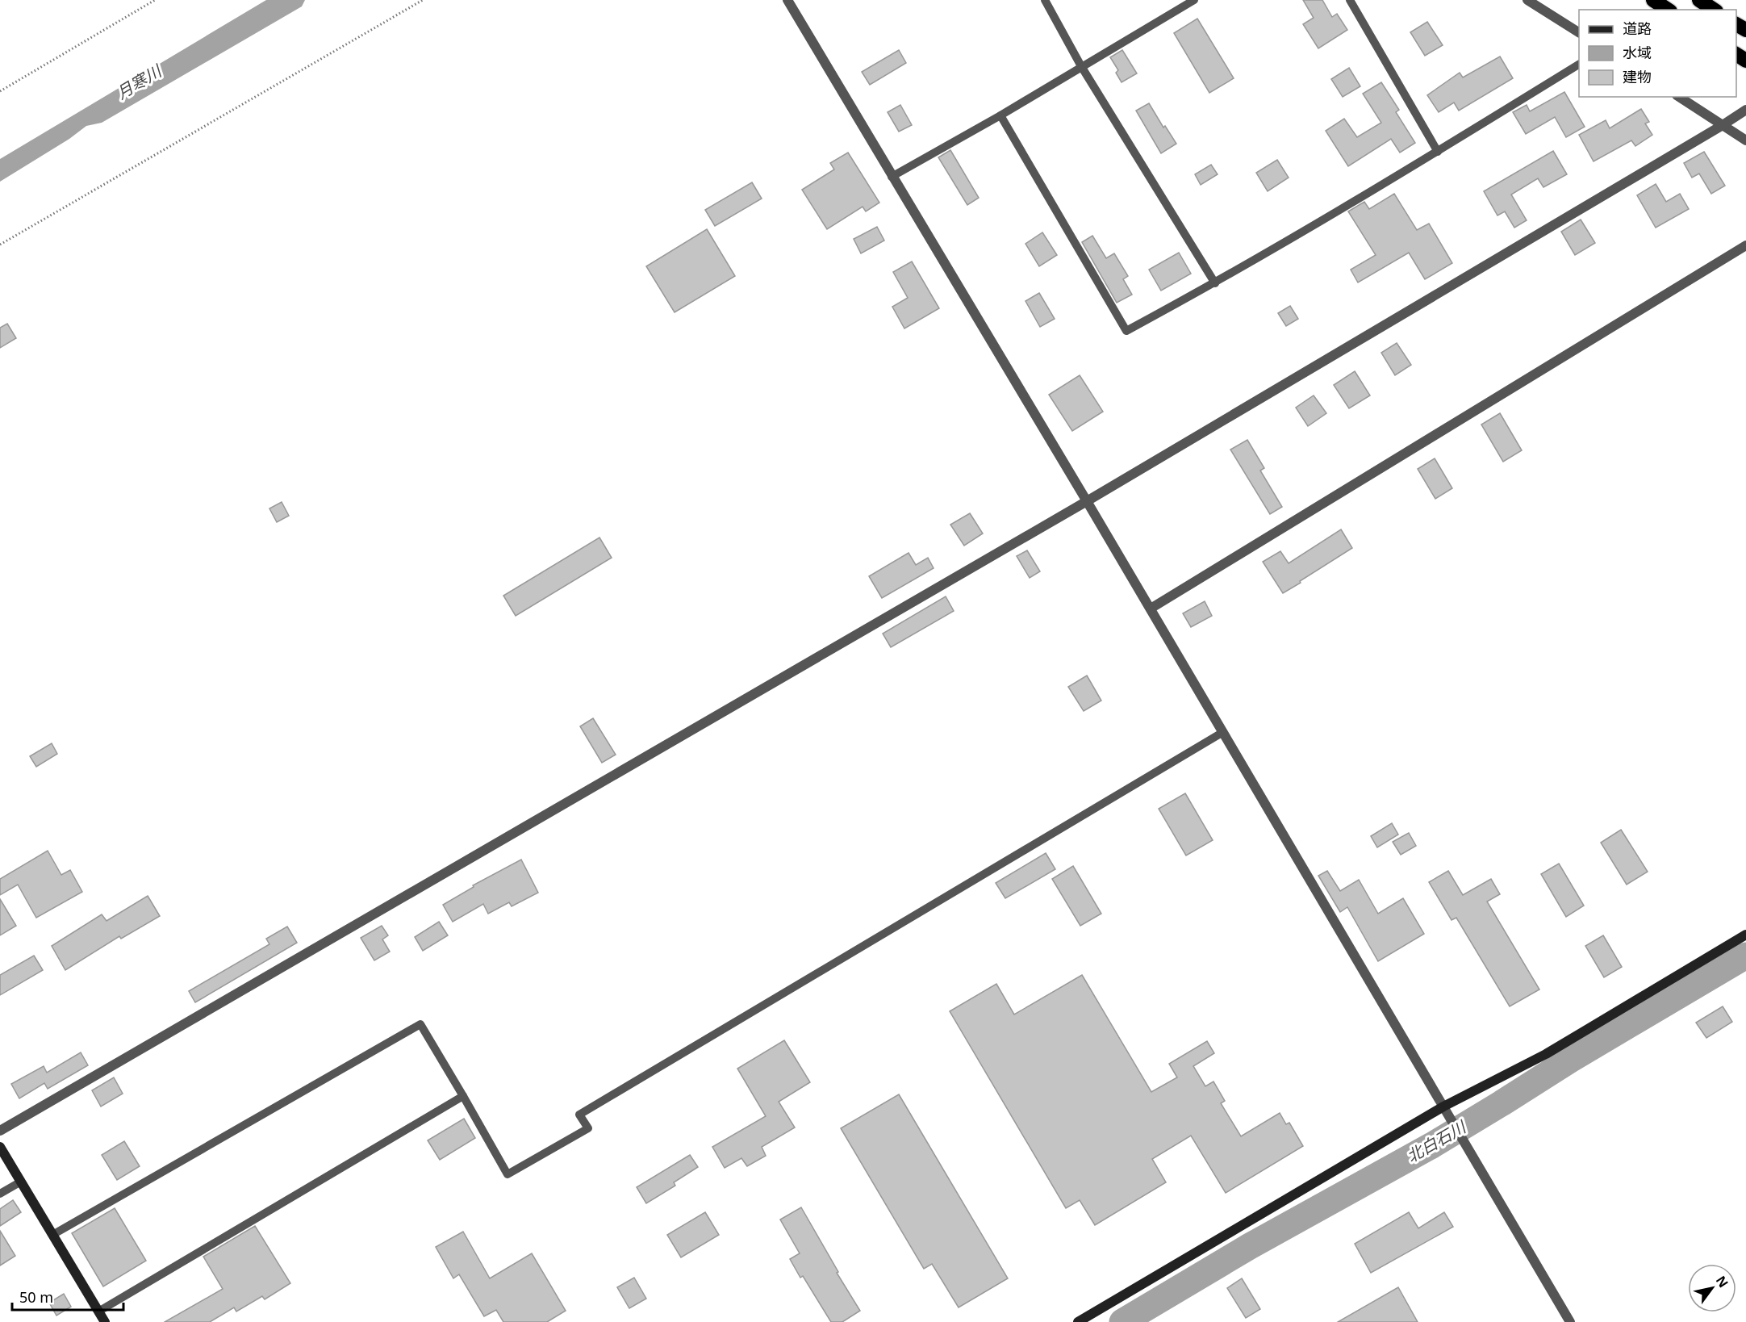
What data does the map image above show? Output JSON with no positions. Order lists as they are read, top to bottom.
{
  "water": ["月寒川", "北白石川"],
  "legend": ["道路", "水域", "建物"],
  "scale_bar": "50 m",
  "north": "top right"
}
